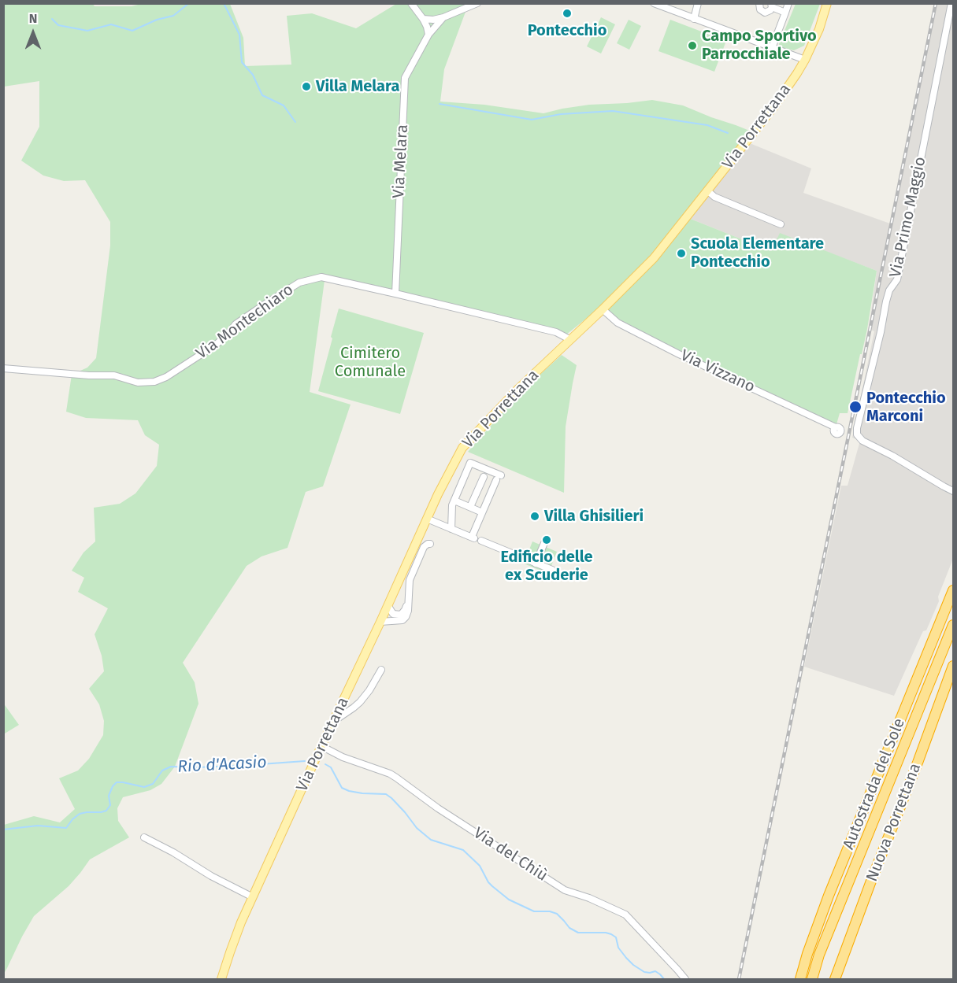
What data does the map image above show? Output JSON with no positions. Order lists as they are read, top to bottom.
{
  "streets": {
    "highway": ["Autostrada del Sole", "Nuova Porrettana"],
    "main road": ["Via Porrettana"],
    "street": [
      "Via Melara",
      "Via Primo Maggio",
      "Via Montechiaro",
      "Via Vizzano",
      "Via del Chiù"
    ]
  },
  "crossings": [
    ["Via Porrettana", "Via Montechiaro"],
    ["Via Porrettana", "Via Vizzano"],
    ["Via Porrettana", "Via del Chiù"],
    ["Via Melara", "Via Montechiaro"]
  ],
  "water": ["Rio d'Acasio"],
  "parks": ["Cimitero Comunale"],
  "places": [
    "Pontecchio",
    "Campo Sportivo Parrocchiale",
    "Villa Melara",
    "Scuola Elementare Pontecchio",
    "Pontecchio Marconi",
    "Villa Ghisilieri",
    "Edificio delle ex Scuderie"
  ],
  "north": "top"
}
